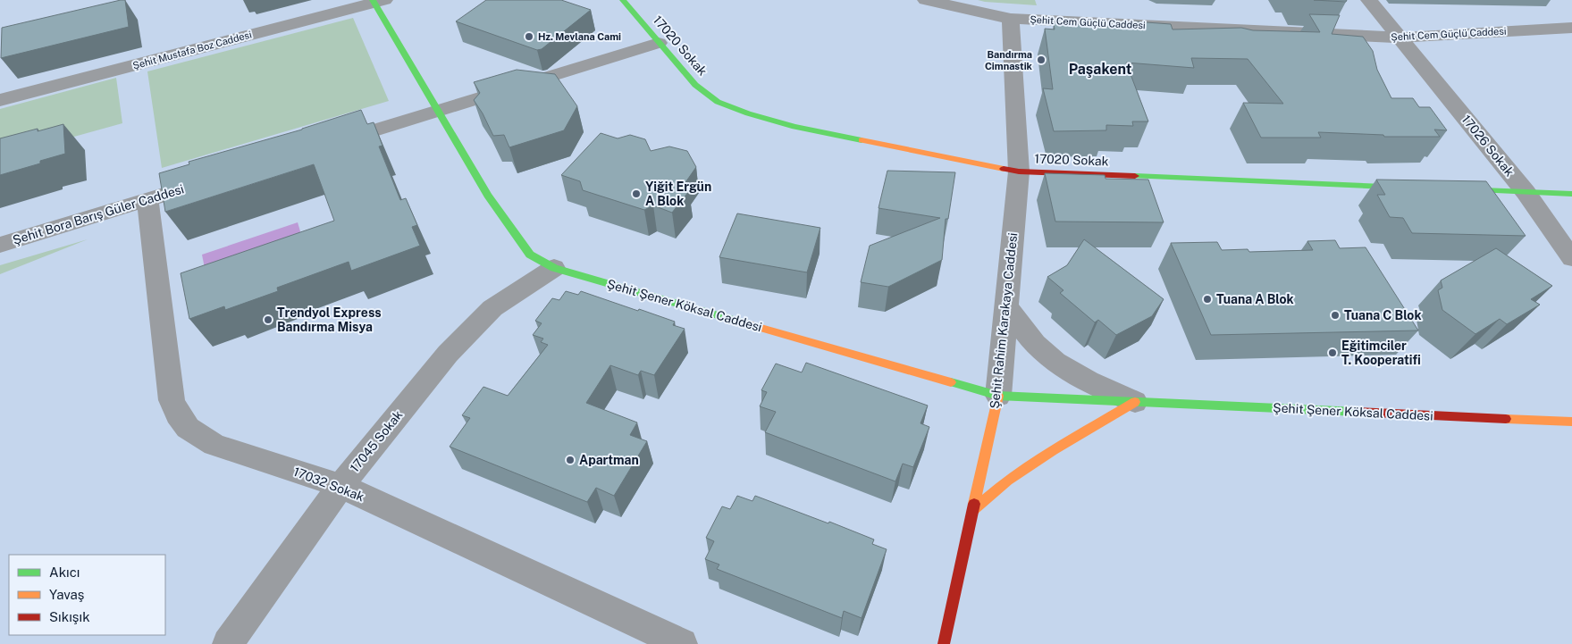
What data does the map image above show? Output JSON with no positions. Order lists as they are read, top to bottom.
{
  "streets": {
    "main road": ["17020 Sokak", "Şehit Şener Köksal Caddesi", "Şehit Rahim Karakaya Caddesi"],
    "street": [
      "Şehit Cem Güçlü Caddesi",
      "Şehit Mustafa Boz Caddesi",
      "17026 Sokak",
      "Şehit Bora Barış Güler Caddesi",
      "17045 Sokak",
      "17032 Sokak"
    ]
  },
  "crossings": [
    ["Şehit Cem Güçlü Caddesi", "17026 Sokak"],
    ["Şehit Cem Güçlü Caddesi", "Şehit Rahim Karakaya Caddesi"],
    ["17020 Sokak", "Şehit Rahim Karakaya Caddesi"],
    ["Şehit Mustafa Boz Caddesi", "Şehit Şener Köksal Caddesi"],
    ["Şehit Bora Barış Güler Caddesi", "17032 Sokak"],
    ["Şehit Şener Köksal Caddesi", "Şehit Rahim Karakaya Caddesi"],
    ["Şehit Şener Köksal Caddesi", "17045 Sokak"],
    ["17045 Sokak", "17032 Sokak"]
  ],
  "districts": ["Paşakent"],
  "places": [
    "Hz. Mevlana Cami",
    "Bandırma Cimnastik",
    "Yiğit Ergün A Blok",
    "Tuana A Blok",
    "Tuana C Blok",
    "Trendyol Express Bandırma Misya",
    "Eğitimciler T. Kooperatifi",
    "Apartman"
  ],
  "legend": ["Akıcı", "Yavaş", "Sıkışık"]
}
